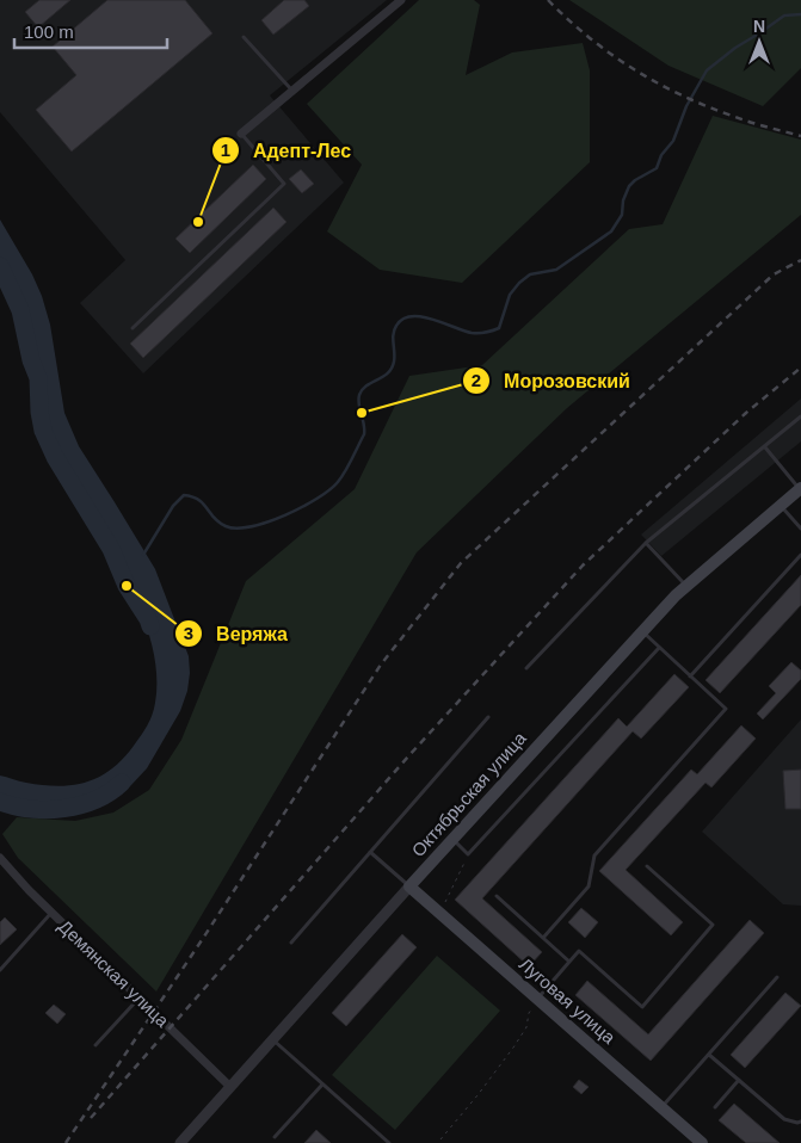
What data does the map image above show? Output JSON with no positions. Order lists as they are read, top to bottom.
{
  "streets": {
    "main road": ["Октябрьская улица", "Луговая улица"],
    "street": ["Демянская улица"]
  },
  "crossings": [
    ["Октябрьская улица", "Демянская улица"],
    ["Октябрьская улица", "Луговая улица"]
  ],
  "places": ["Адепт-Лес", "Морозовский", "Веряжа"],
  "scale_bar": "100 m",
  "north": "top"
}
